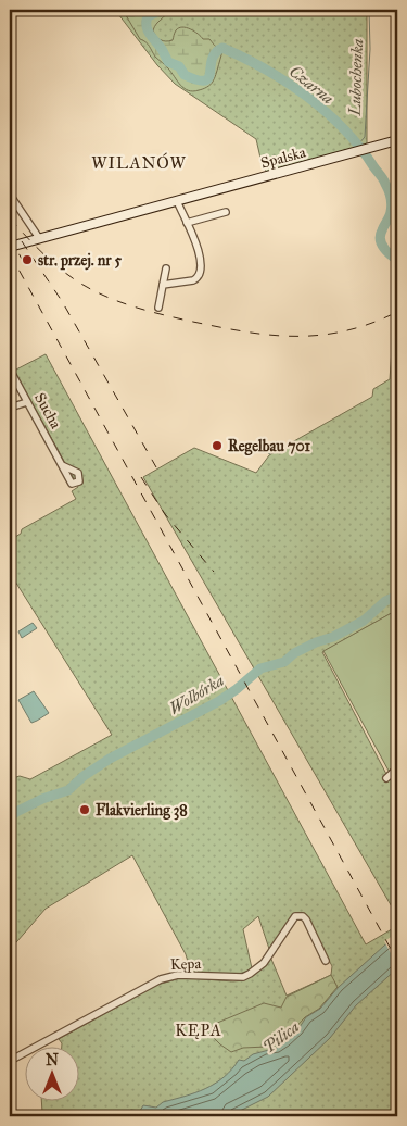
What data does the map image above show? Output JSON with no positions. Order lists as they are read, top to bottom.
{
  "streets": {
    "street": ["Spalska", "Sucha", "Kępa"]
  },
  "districts": ["WILANÓW", "KĘPA"],
  "water": [
    "Lubochenka",
    "Czarna",
    "Wolbórka",
    "Pilica"
  ],
  "places": ["str. przej. nr 5", "Regelbau 701", "Flakvierling 38"],
  "north": "top"
}
